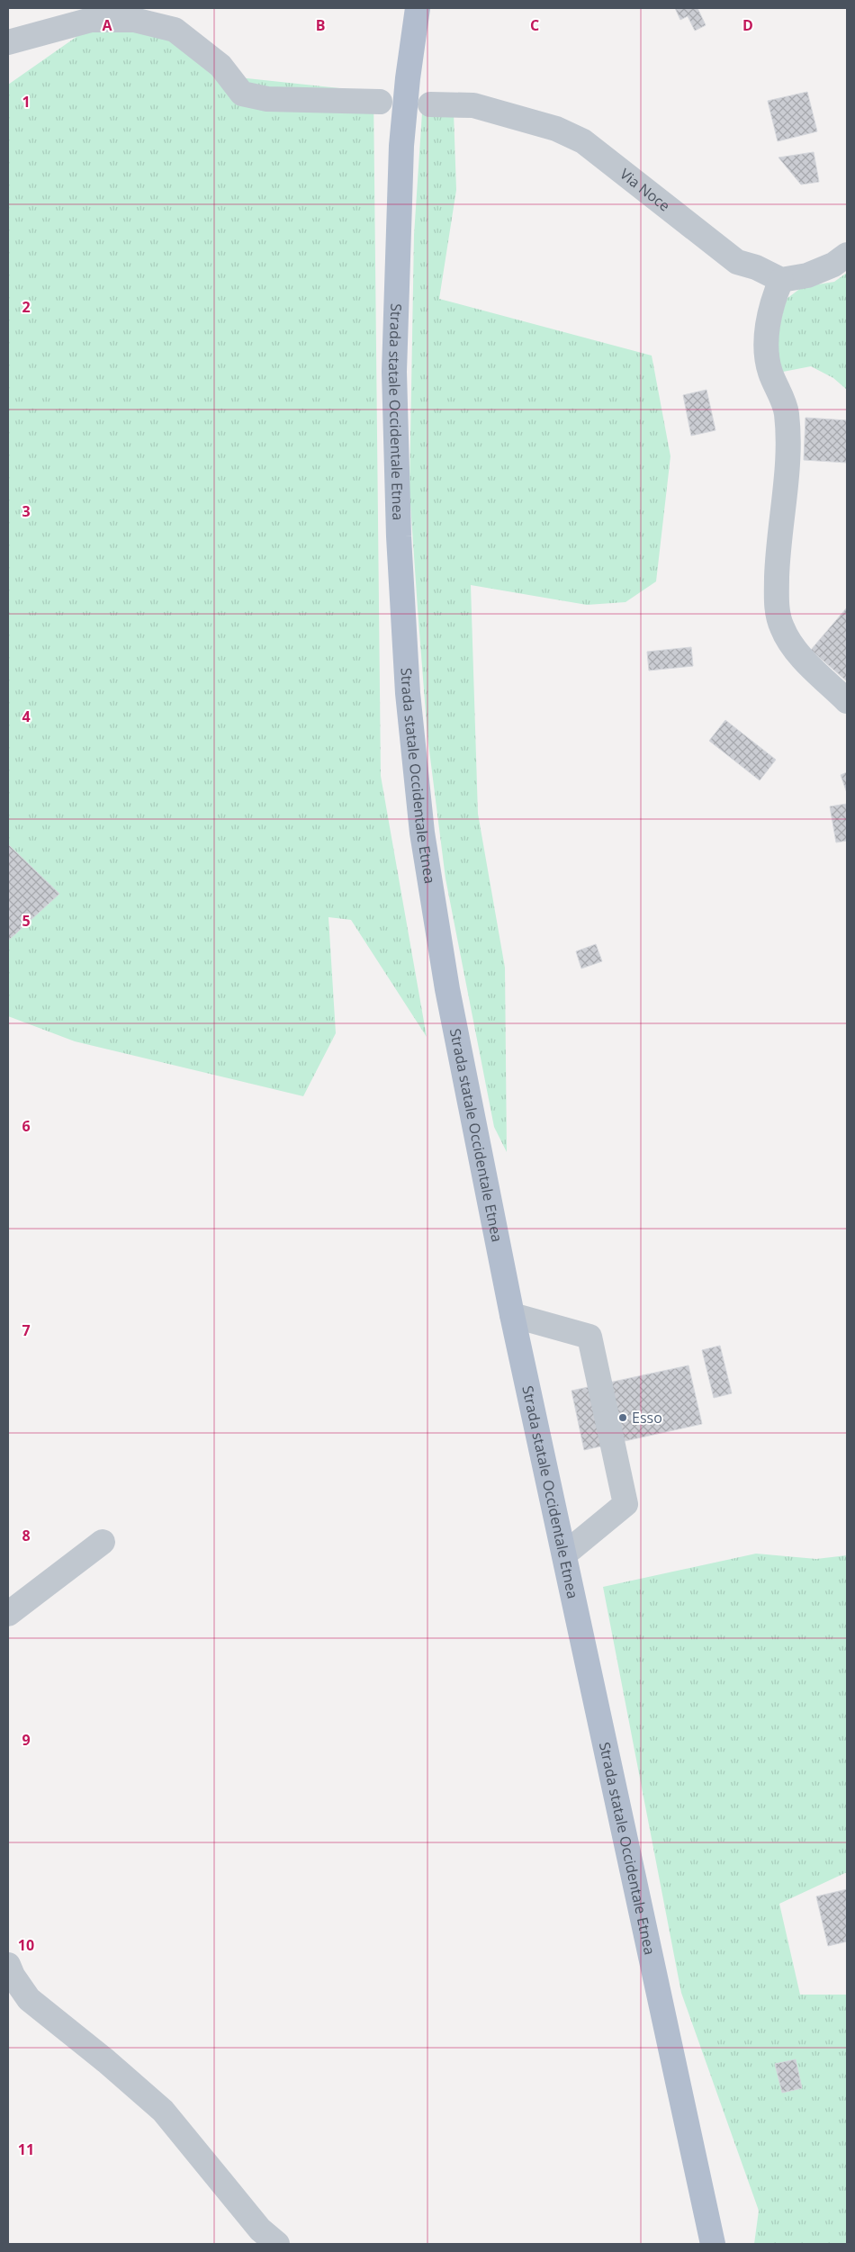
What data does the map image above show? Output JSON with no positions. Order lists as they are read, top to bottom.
{
  "streets": {
    "main road": ["Strada statale Occidentale Etnea"],
    "street": ["Via Noce"]
  },
  "places": ["Esso"],
  "grid": {
    "columns": [
      "A",
      "B",
      "C",
      "D"
    ],
    "rows": [
      "1",
      "2",
      "3",
      "4",
      "5",
      "6",
      "7",
      "8",
      "9",
      "10",
      "11"
    ]
  }
}
